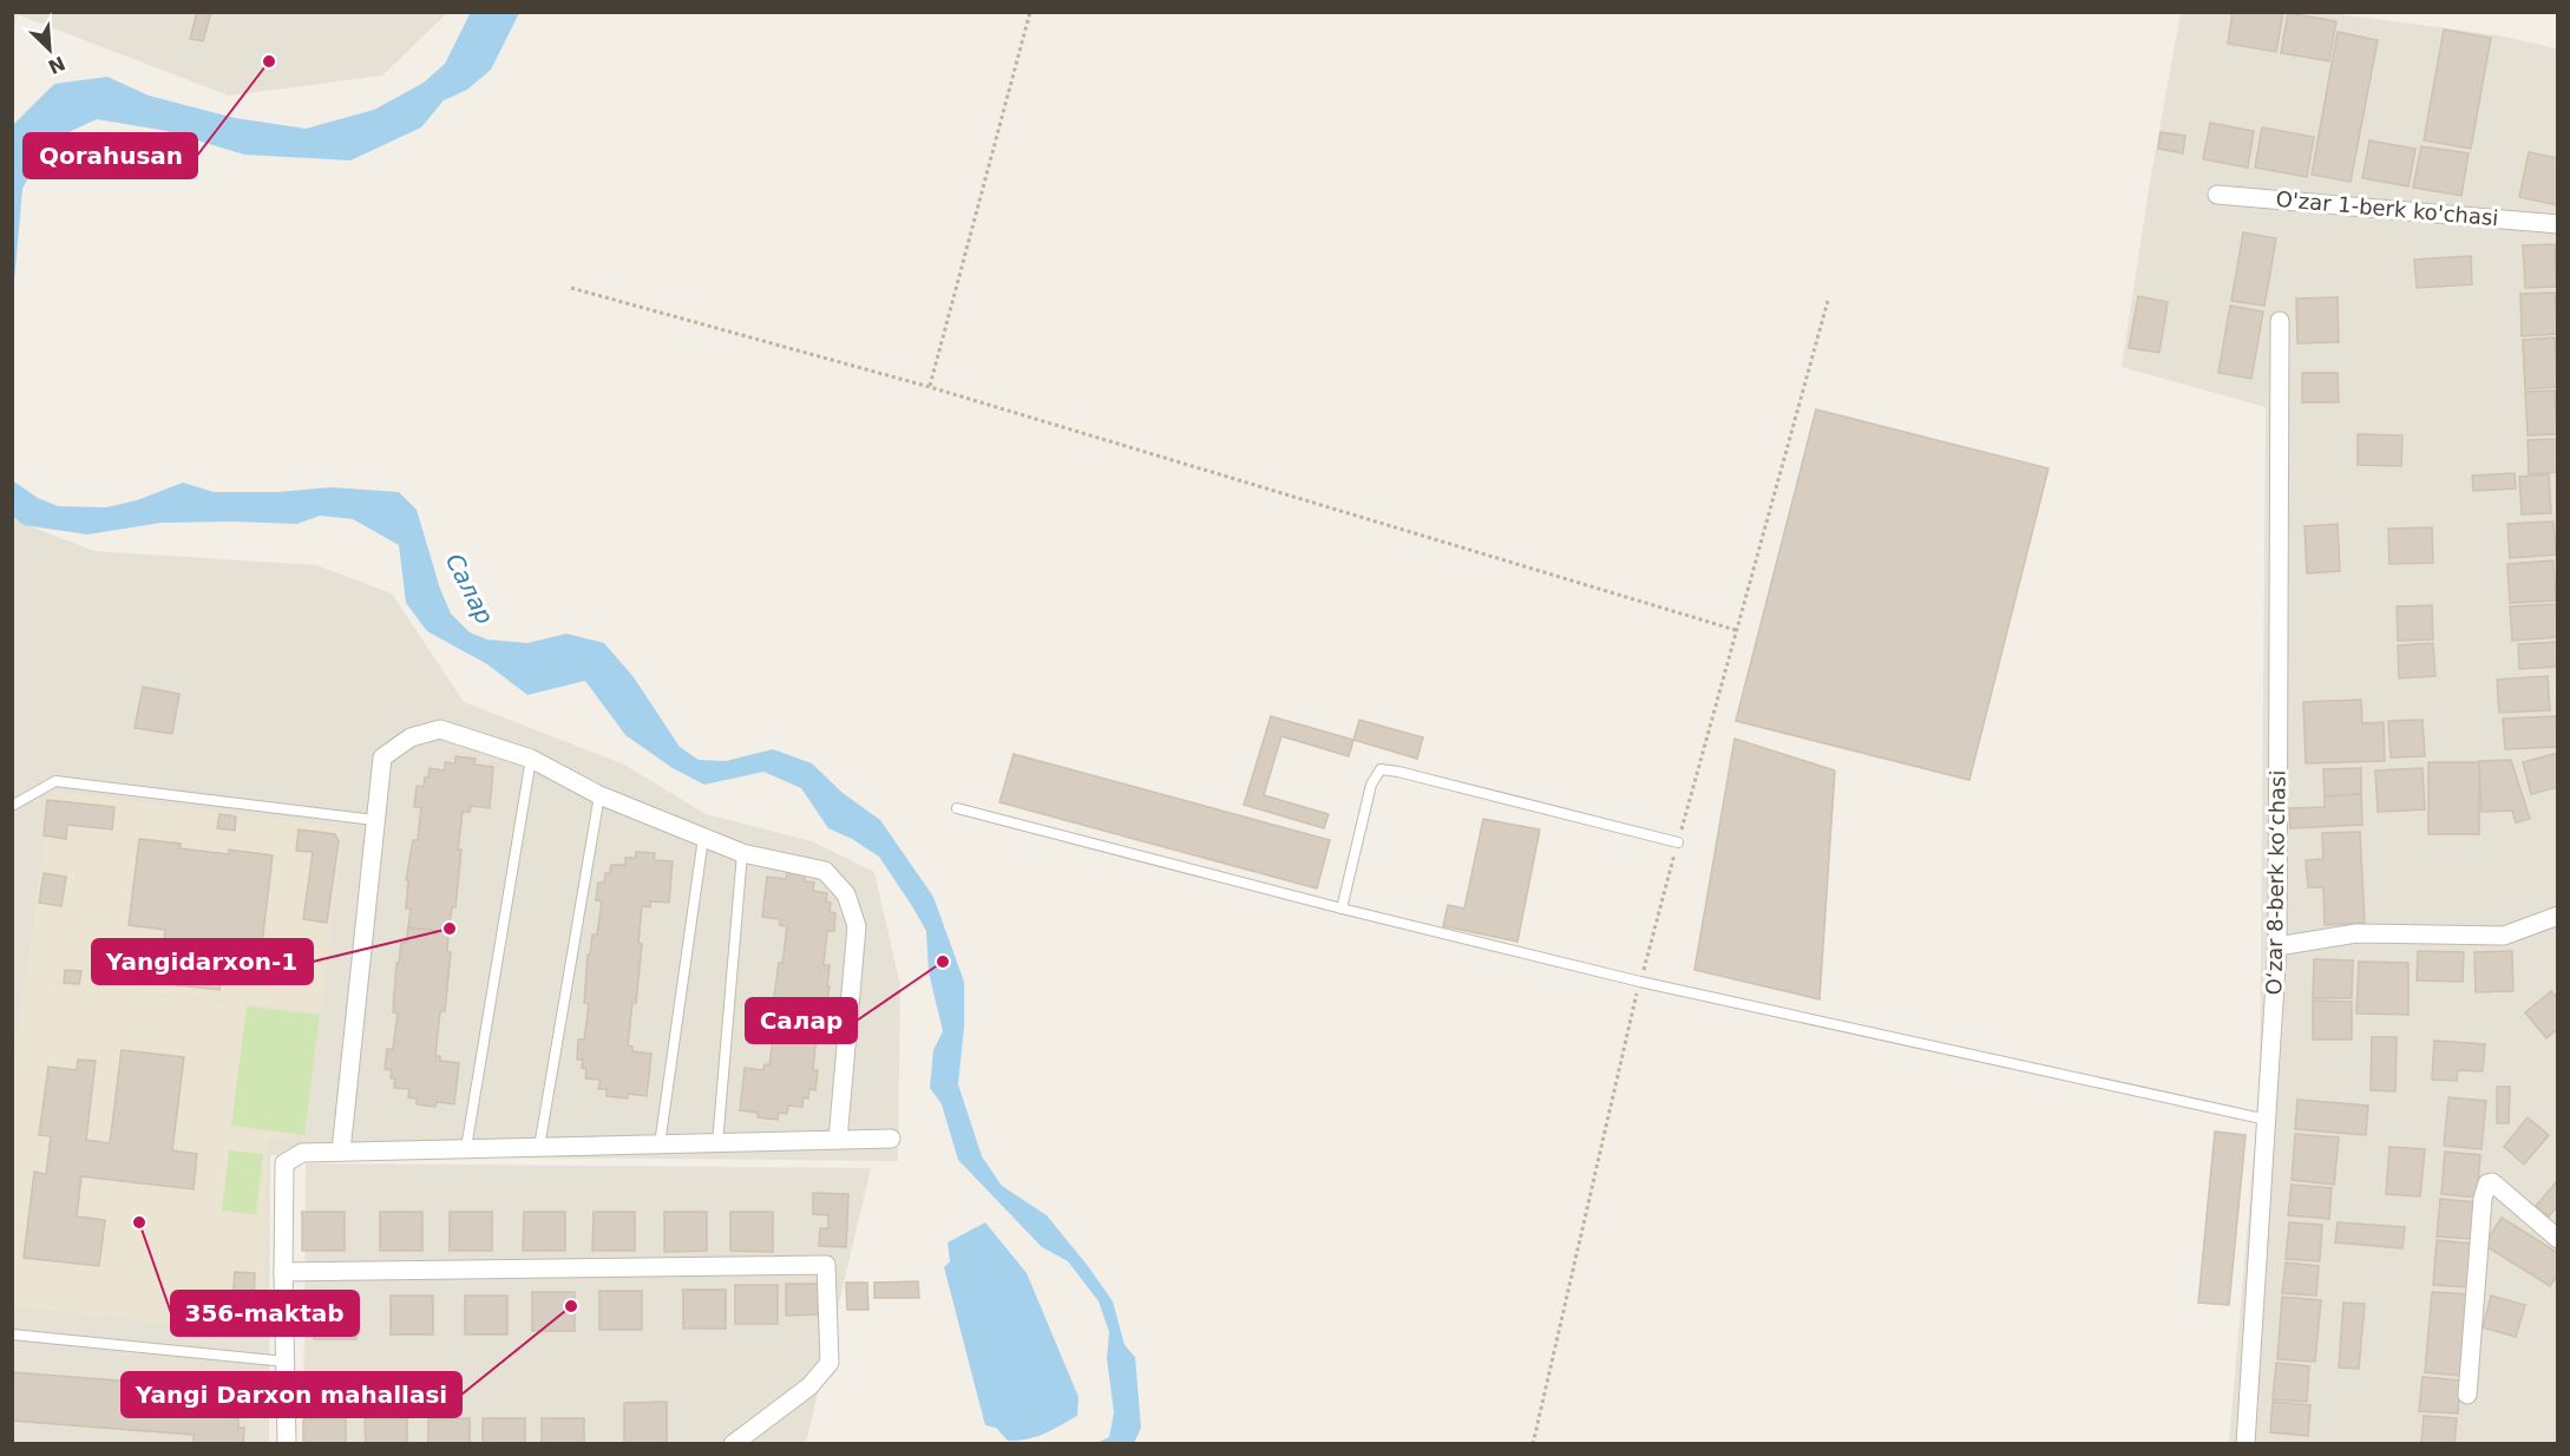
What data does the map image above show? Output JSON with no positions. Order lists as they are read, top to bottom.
{
  "streets": {
    "street": ["O'zar 1-berk ko'chasi", "Oʻzar 8-berk koʻchasi"]
  },
  "water": ["Салар"],
  "places": [
    "Qorahusan",
    "Yangidarxon-1",
    "Салар",
    "356-maktab",
    "Yangi Darxon mahallasi"
  ],
  "north": "bottom right"
}
